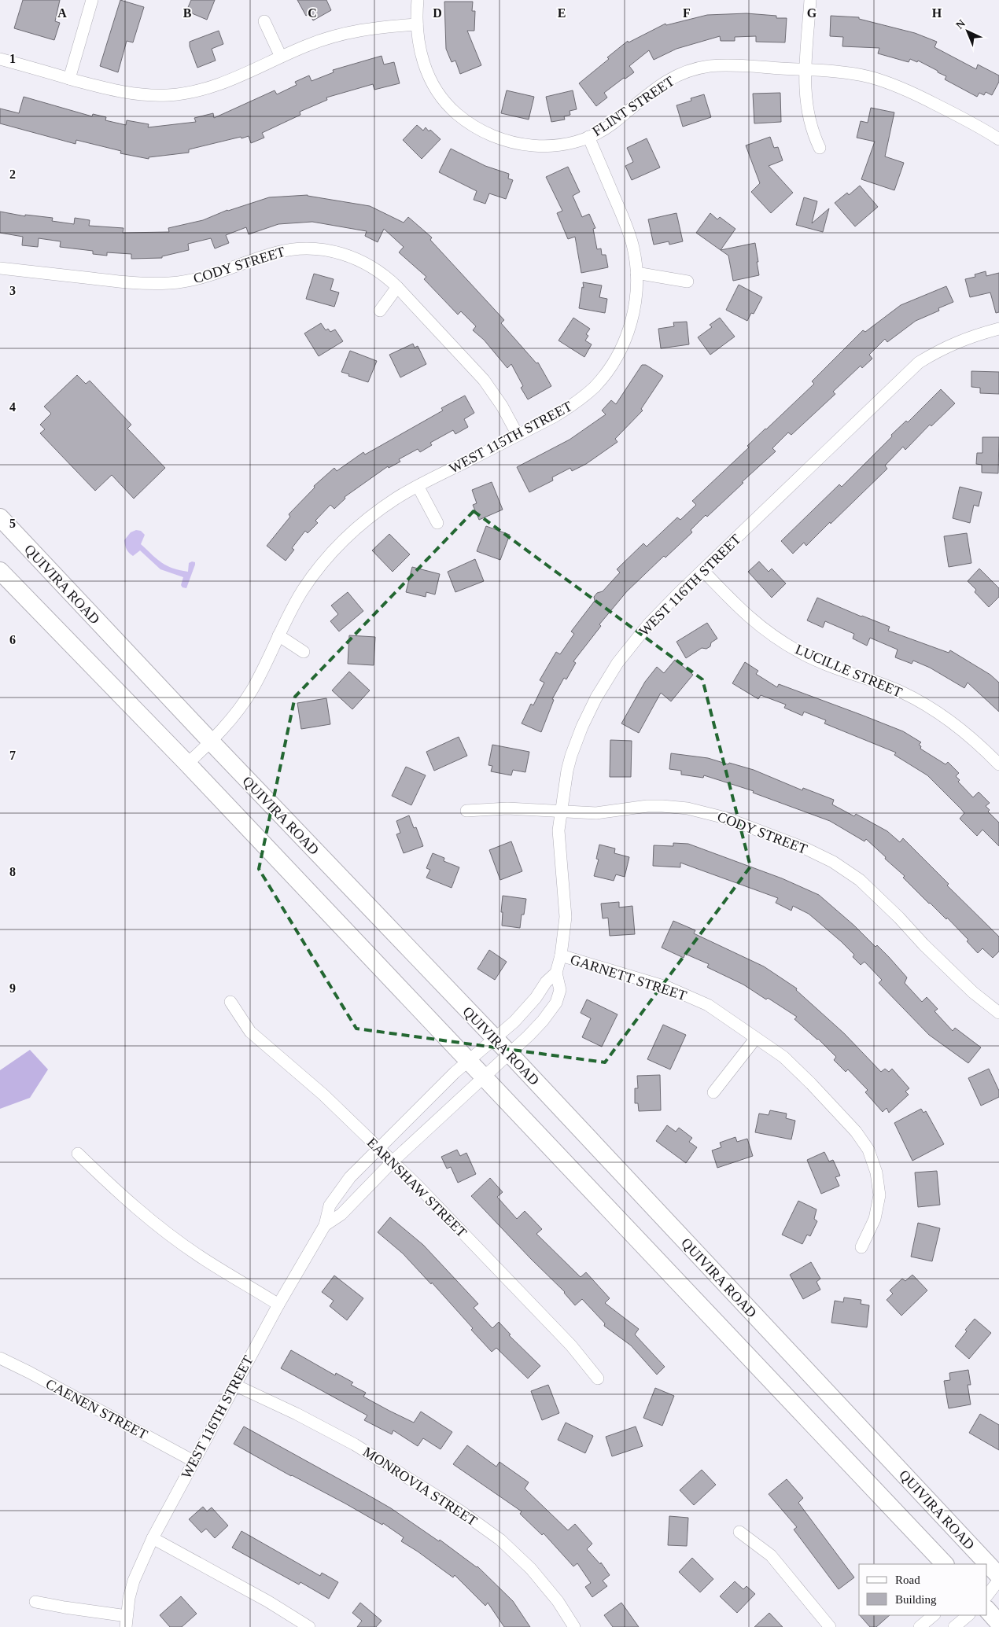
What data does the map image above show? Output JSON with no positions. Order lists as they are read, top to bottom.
{
  "streets": {
    "main road": ["QUIVIRA ROAD"],
    "street": [
      "FLINT STREET",
      "CODY STREET",
      "WEST 115TH STREET",
      "WEST 116TH STREET",
      "LUCILLE STREET",
      "GARNETT STREET",
      "EARNSHAW STREET",
      "CAENEN STREET",
      "MONROVIA STREET"
    ]
  },
  "crossings": [
    ["FLINT STREET", "WEST 115TH STREET"],
    ["CODY STREET", "WEST 115TH STREET"],
    ["CODY STREET", "WEST 116TH STREET"],
    ["WEST 115TH STREET", "QUIVIRA ROAD"],
    ["QUIVIRA ROAD", "WEST 116TH STREET"],
    ["WEST 116TH STREET", "LUCILLE STREET"],
    ["WEST 116TH STREET", "GARNETT STREET"],
    ["WEST 116TH STREET", "EARNSHAW STREET"],
    ["WEST 116TH STREET", "CAENEN STREET"],
    ["WEST 116TH STREET", "MONROVIA STREET"]
  ],
  "legend": ["Road", "Building"],
  "north": "top left",
  "grid": {
    "columns": [
      "A",
      "B",
      "C",
      "D",
      "E",
      "F",
      "G",
      "H"
    ],
    "rows": [
      "1",
      "2",
      "3",
      "4",
      "5",
      "6",
      "7",
      "8",
      "9"
    ]
  }
}
